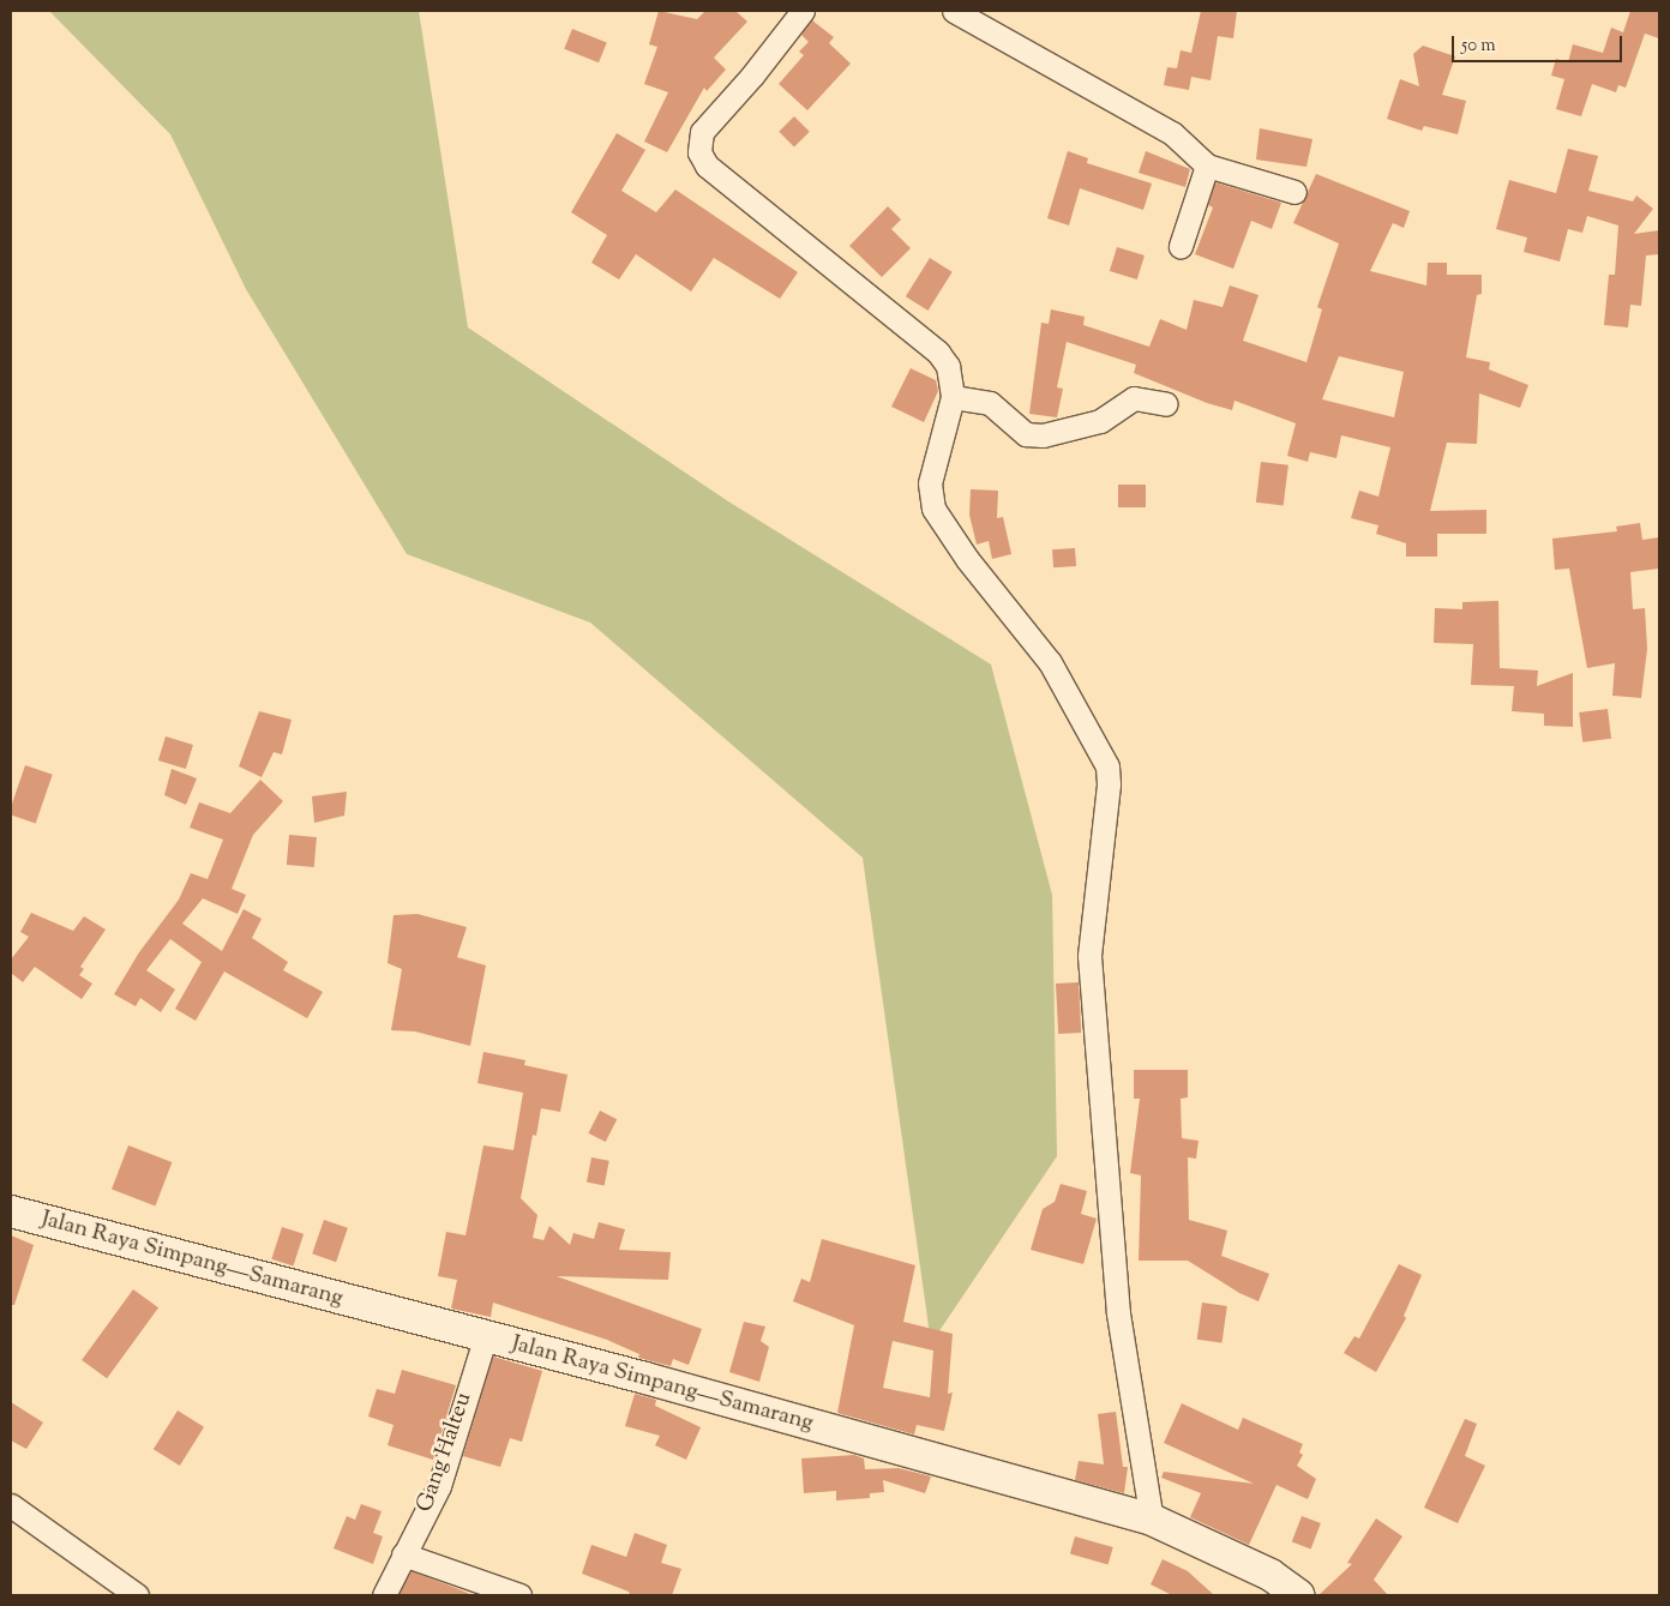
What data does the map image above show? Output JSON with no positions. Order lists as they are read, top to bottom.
{
  "streets": {
    "main road": ["Jalan Raya Simpang—Samarang"],
    "street": ["Gang Halteu"]
  },
  "crossings": [
    ["Jalan Raya Simpang—Samarang", "Gang Halteu"]
  ],
  "scale_bar": "50 m"
}
